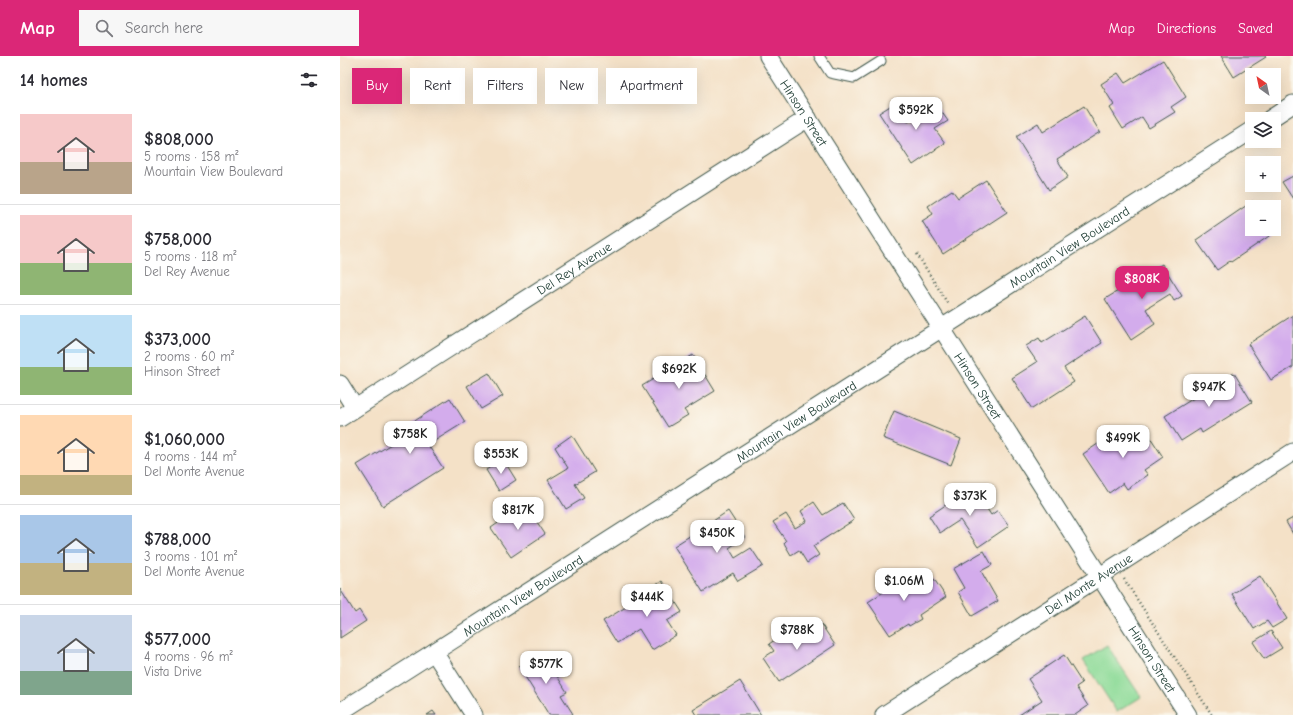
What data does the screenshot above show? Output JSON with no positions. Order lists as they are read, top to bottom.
{
  "streets": {
    "street": [
      "Hinson Street",
      "Mountain View Boulevard",
      "Del Rey Avenue",
      "Del Monte Avenue"
    ]
  },
  "crossings": [
    ["Hinson Street", "Mountain View Boulevard"],
    ["Hinson Street", "Del Rey Avenue"],
    ["Hinson Street", "Del Monte Avenue"]
  ],
  "north": "top left",
  "page": {
    "header": "Map",
    "search": "Search here",
    "nav": ["Map", "Directions", "Saved"],
    "heading": "14 homes",
    "map_buttons": ["+", "−"],
    "chip": [
      "Buy",
      "Rent",
      "Filters",
      "New",
      "Apartment"
    ],
    "price": [
      "$592K",
      "$808K",
      "$692K",
      "$947K",
      "$758K",
      "$499K",
      "$553K",
      "$373K",
      "$817K",
      "$450K",
      "$1.06M",
      "$444K",
      "$788K",
      "$577K"
    ],
    "list": [
      {
        "name": "$808,000",
        "note": "5 rooms · 158 m² · Mountain View Boulevard"
      },
      {
        "name": "$758,000",
        "note": "5 rooms · 118 m² · Del Rey Avenue"
      },
      {
        "name": "$373,000",
        "note": "2 rooms · 60 m² · Hinson Street"
      },
      {
        "name": "$1,060,000",
        "note": "4 rooms · 144 m² · Del Monte Avenue"
      },
      {
        "name": "$788,000",
        "note": "3 rooms · 101 m² · Del Monte Avenue"
      },
      {
        "name": "$577,000",
        "note": "4 rooms · 96 m² · Vista Drive"
      }
    ]
  }
}
